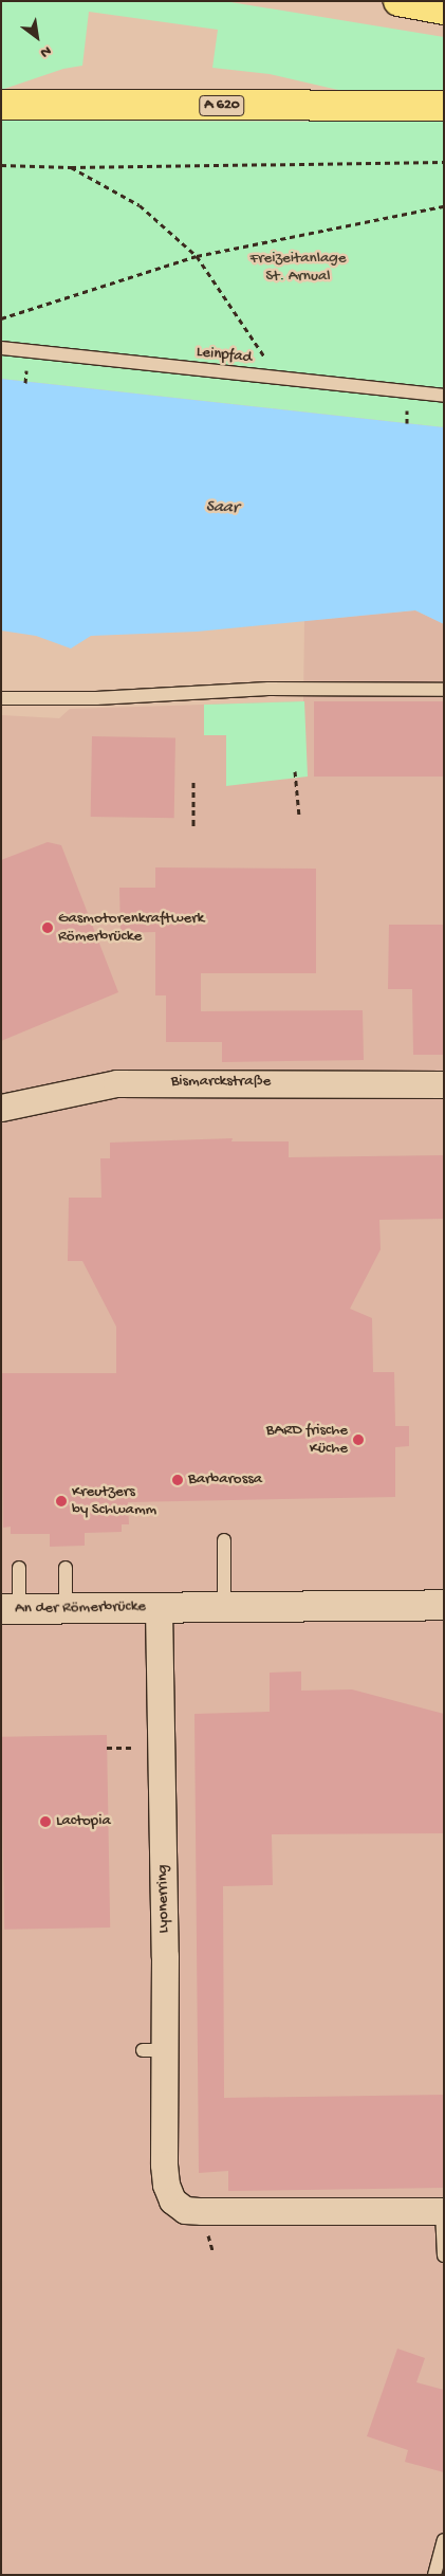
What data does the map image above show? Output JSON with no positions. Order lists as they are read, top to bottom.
{
  "streets": {
    "highway": ["A 620"],
    "street": ["Bismarckstraße", "An der Römerbrücke", "Lyonerring"],
    "lane": ["Leinpfad"]
  },
  "crossings": [
    ["An der Römerbrücke", "Lyonerring"]
  ],
  "water": ["Saar"],
  "parks": ["Freizeitanlage St. Arnual"],
  "places": [
    "Gasmotorenkraftwerk Römerbrücke",
    "BARD frische Küche",
    "Barbarossa",
    "Kreutzers by Schwamm",
    "Lactopia"
  ],
  "north": "bottom right"
}
